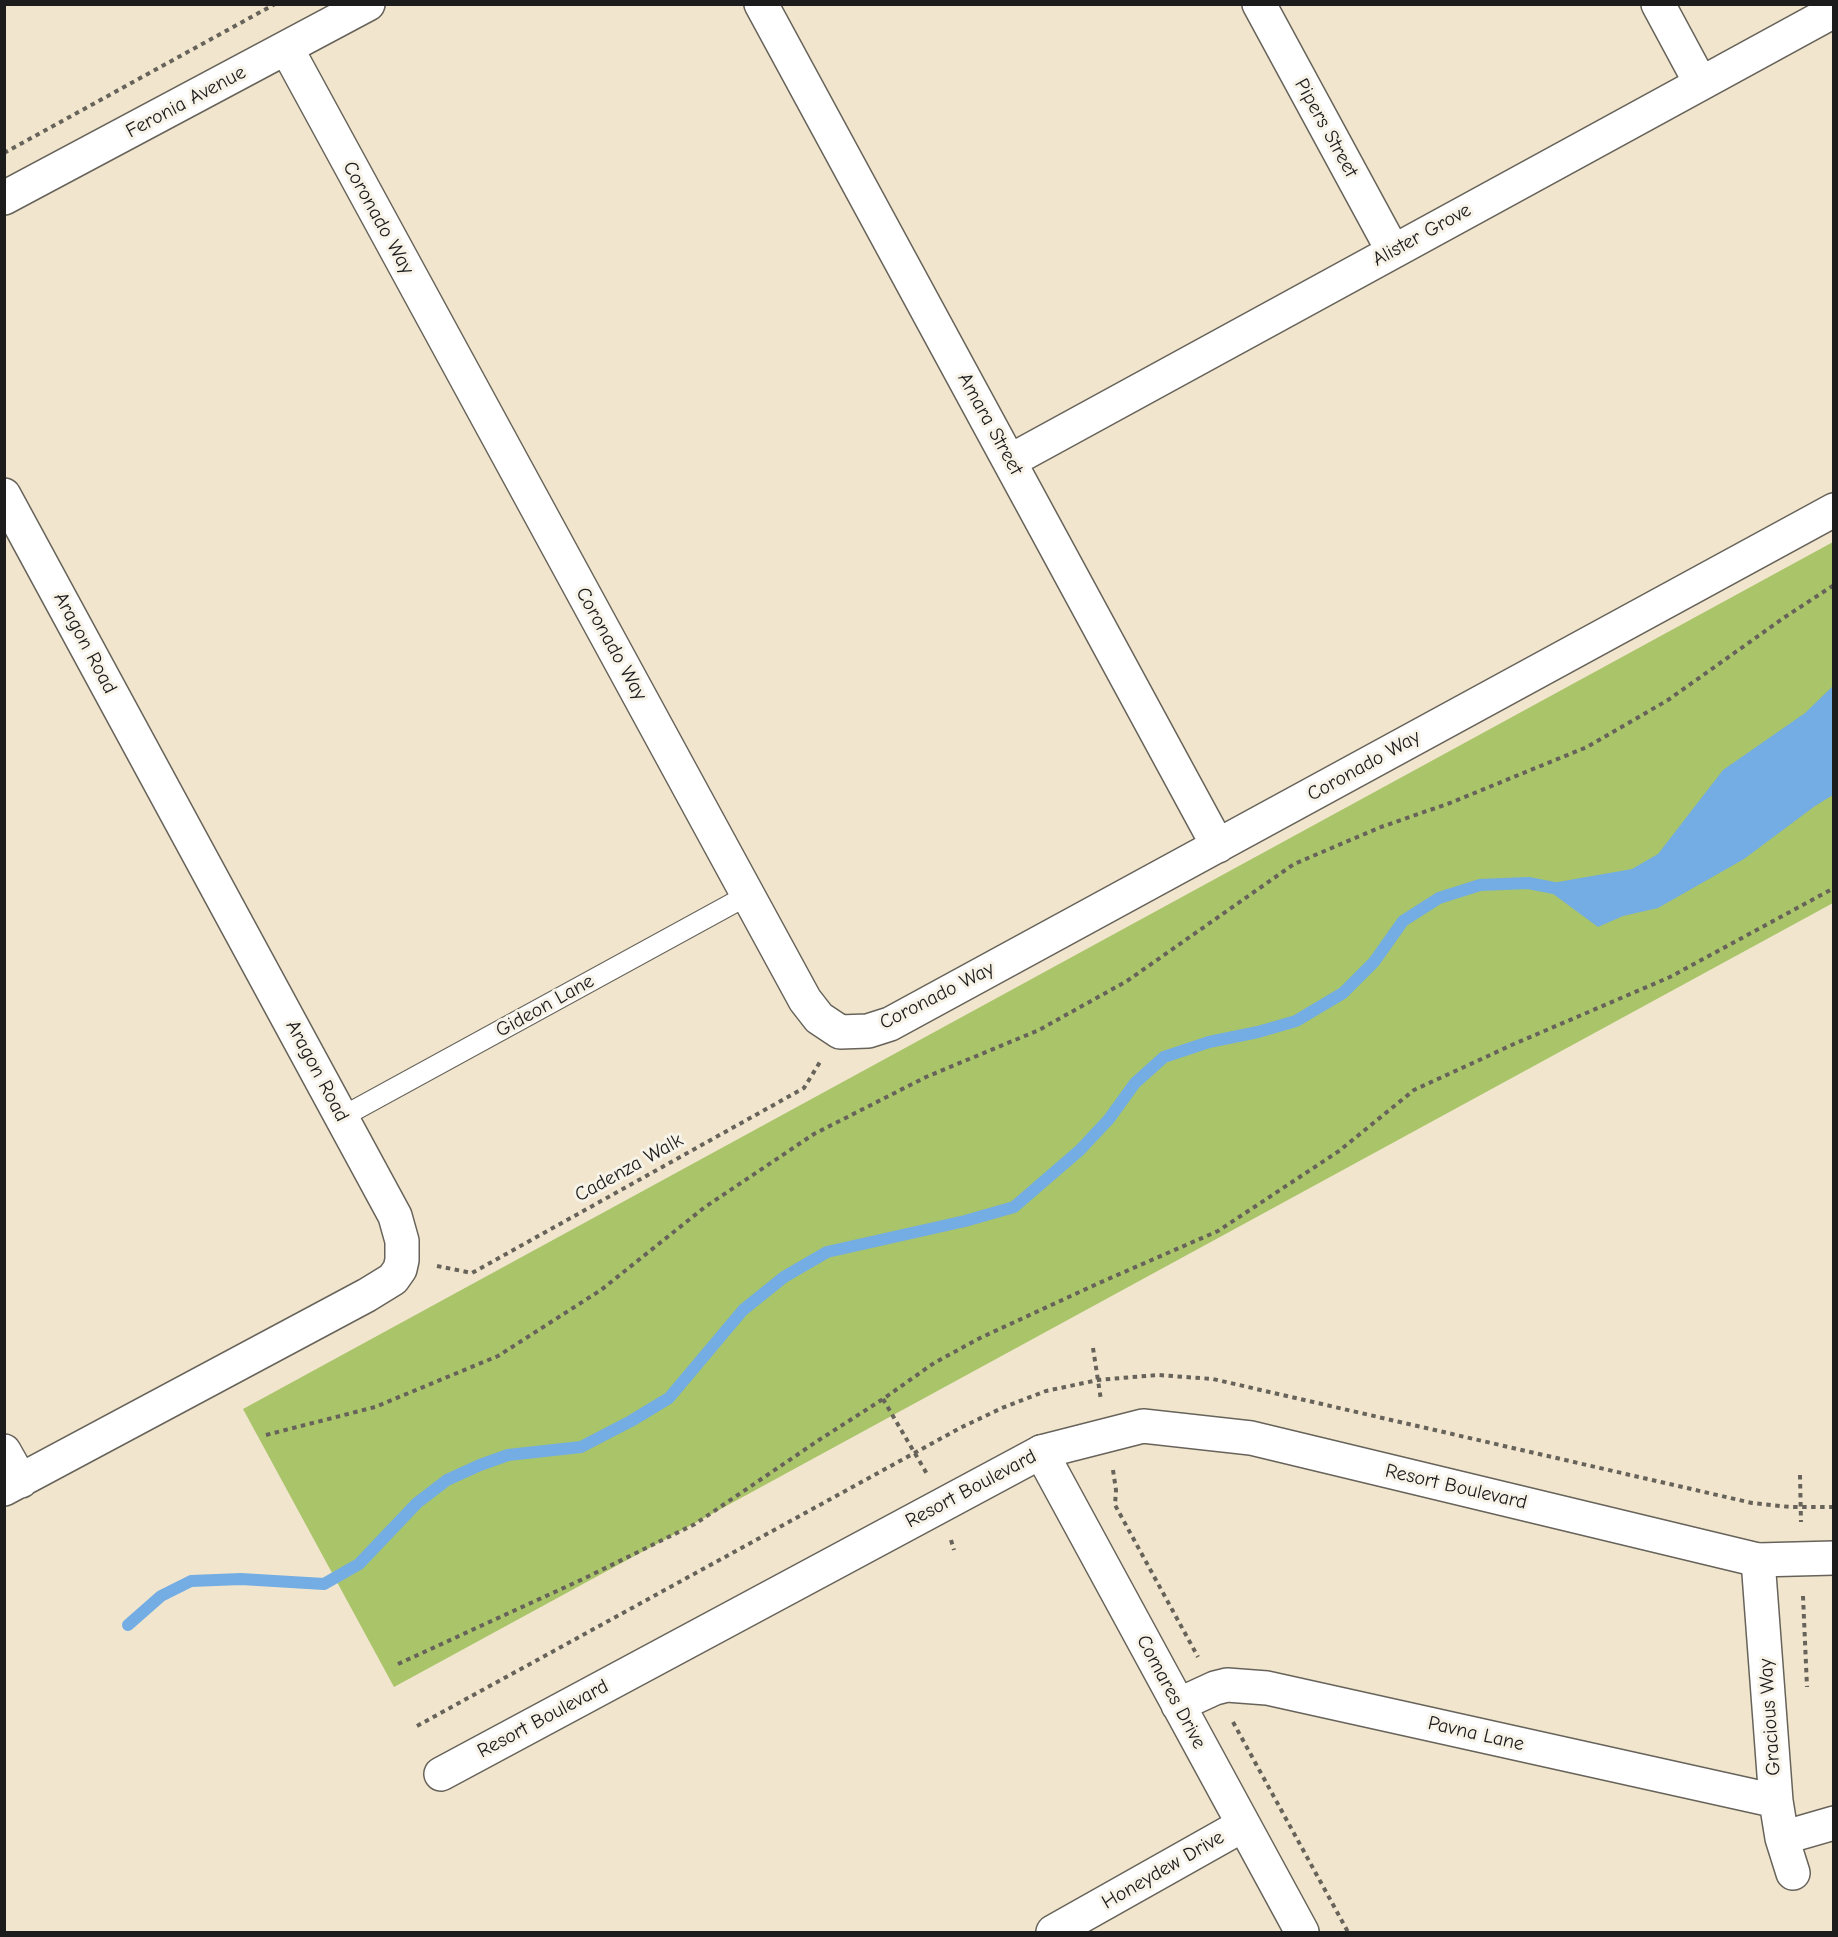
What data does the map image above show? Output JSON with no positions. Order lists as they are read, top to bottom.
{
  "streets": {
    "street": [
      "Feronia Avenue",
      "Pipers Street",
      "Coronado Way",
      "Alister Grove",
      "Amara Street",
      "Aragon Road",
      "Resort Boulevard",
      "Comares Drive",
      "Gracious Way",
      "Pavna Lane",
      "Honeydew Drive"
    ],
    "lane": ["Gideon Lane"],
    "path": ["Cadenza Walk"]
  },
  "crossings": [
    ["Feronia Avenue", "Coronado Way"],
    ["Pipers Street", "Alister Grove"],
    ["Coronado Way", "Amara Street"],
    ["Coronado Way", "Gideon Lane"],
    ["Coronado Way", "Cadenza Walk"],
    ["Alister Grove", "Amara Street"],
    ["Aragon Road", "Gideon Lane"],
    ["Aragon Road", "Cadenza Walk"],
    ["Resort Boulevard", "Comares Drive"],
    ["Resort Boulevard", "Gracious Way"],
    ["Comares Drive", "Pavna Lane"],
    ["Comares Drive", "Honeydew Drive"],
    ["Gracious Way", "Pavna Lane"]
  ]
}
